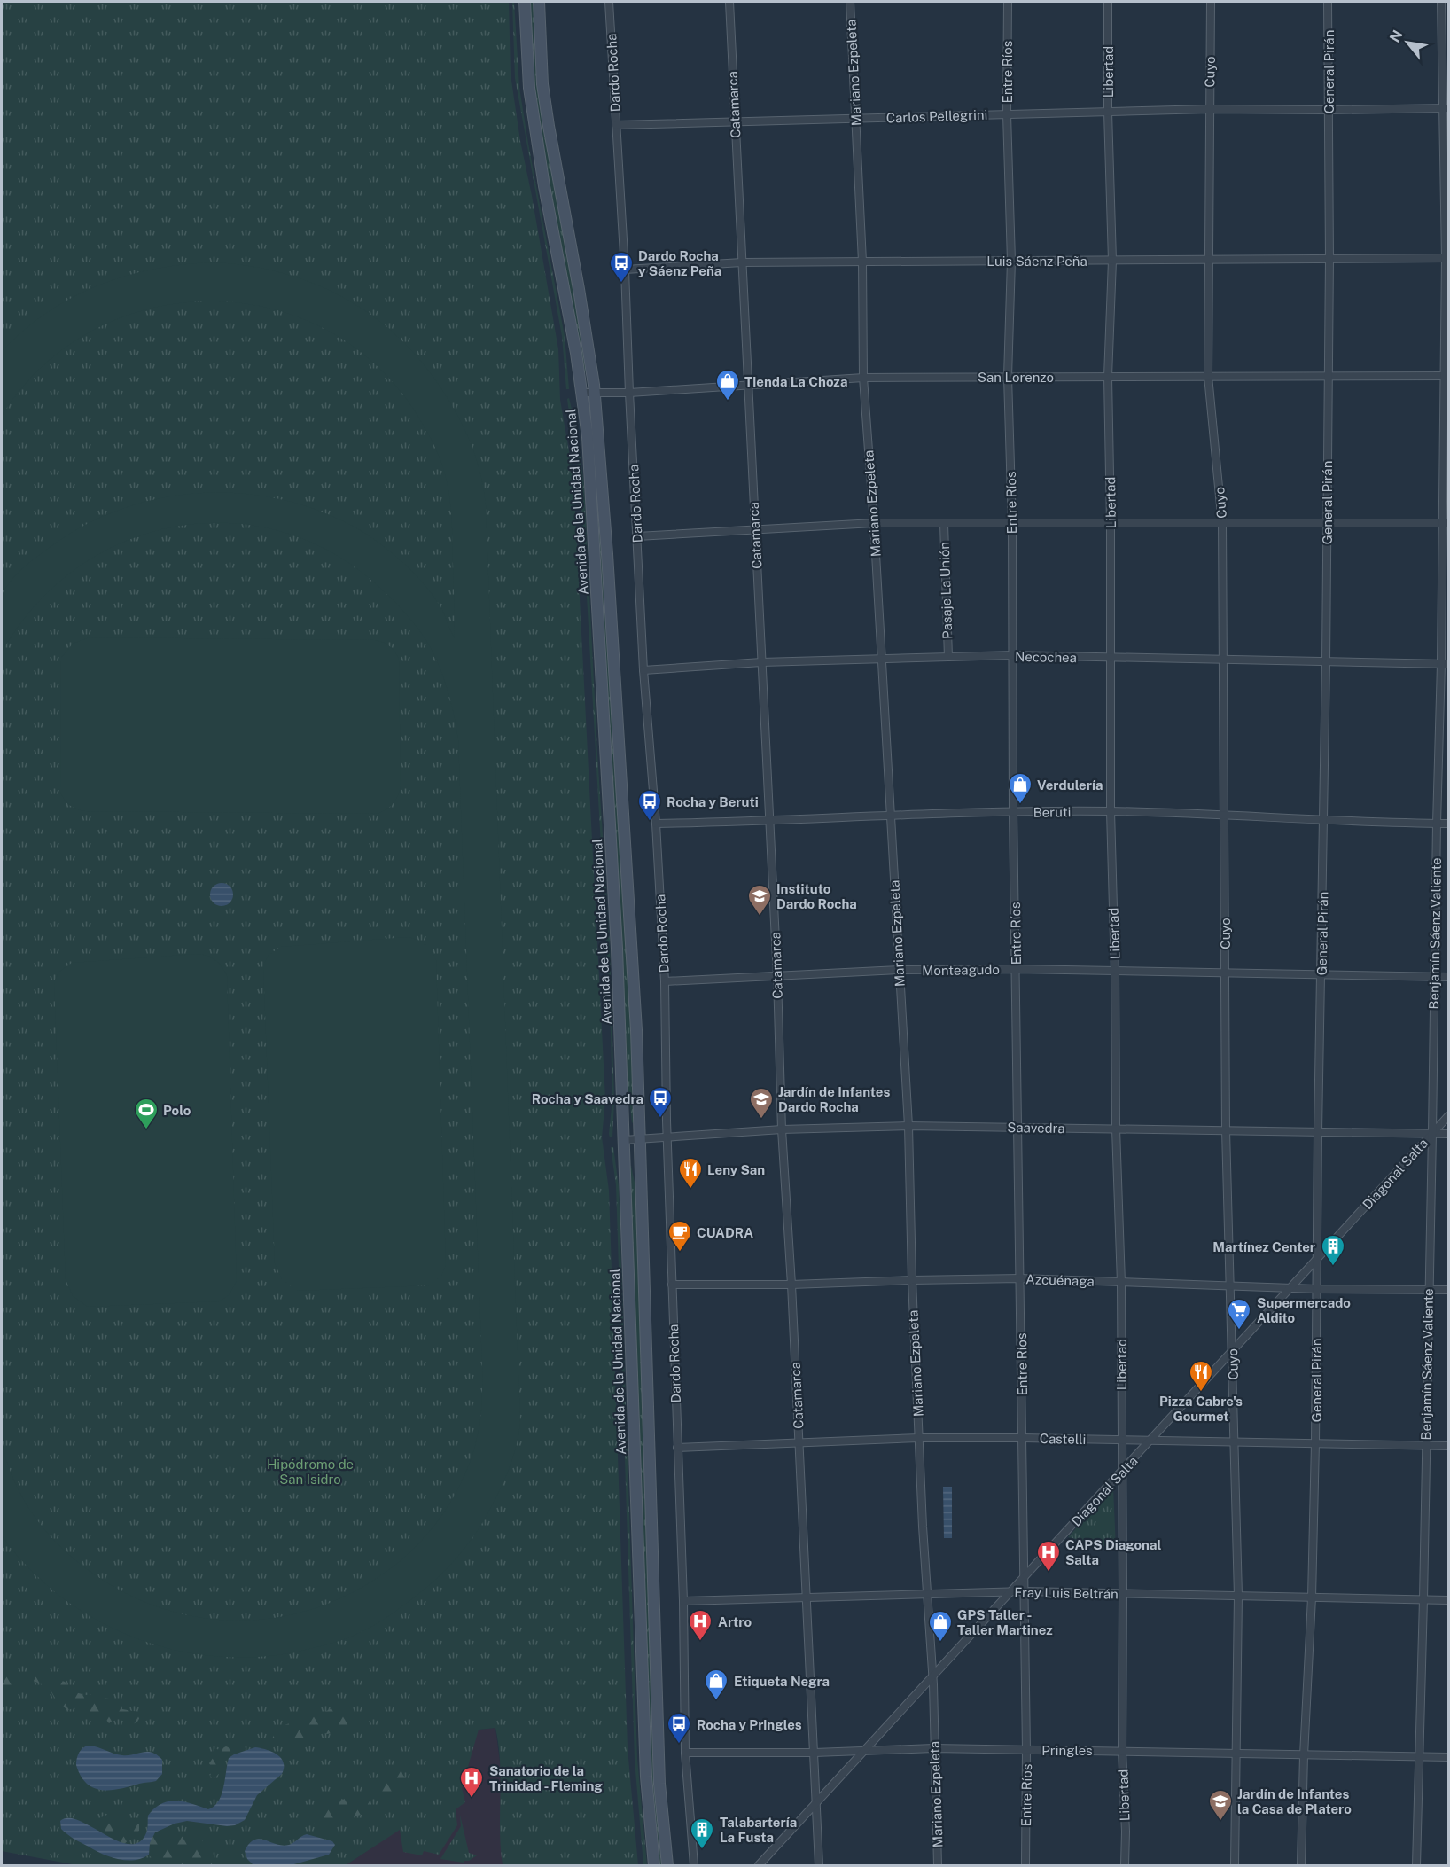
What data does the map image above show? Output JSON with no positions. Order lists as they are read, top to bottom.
{
  "streets": {
    "main road": ["Avenida de la Unidad Nacional"],
    "street": [
      "Entre Ríos",
      "Libertad",
      "Cuyo",
      "General Pirán",
      "Dardo Rocha",
      "Mariano Ezpeleta",
      "Catamarca",
      "Carlos Pellegrini",
      "Luis Sáenz Peña",
      "San Lorenzo",
      "Pasaje La Unión",
      "Necochea",
      "Beruti",
      "Benjamín Sáenz Valiente",
      "Monteagudo",
      "Saavedra",
      "Diagonal Salta",
      "Azcuénaga",
      "Castelli",
      "Fray Luis Beltrán",
      "Pringles"
    ]
  },
  "crossings": [
    ["Entre Ríos", "Carlos Pellegrini"],
    ["Entre Ríos", "Luis Sáenz Peña"],
    ["Entre Ríos", "San Lorenzo"],
    ["Entre Ríos", "Necochea"],
    ["Entre Ríos", "Beruti"],
    ["Entre Ríos", "Monteagudo"],
    ["Entre Ríos", "Saavedra"],
    ["Entre Ríos", "Diagonal Salta"],
    ["Entre Ríos", "Azcuénaga"],
    ["Entre Ríos", "Castelli"],
    ["Entre Ríos", "Fray Luis Beltrán"],
    ["Entre Ríos", "Pringles"],
    ["Libertad", "Carlos Pellegrini"],
    ["Libertad", "Luis Sáenz Peña"],
    ["Libertad", "San Lorenzo"],
    ["Libertad", "Necochea"],
    ["Libertad", "Beruti"],
    ["Libertad", "Monteagudo"],
    ["Libertad", "Saavedra"],
    ["Libertad", "Diagonal Salta"],
    ["Libertad", "Azcuénaga"],
    ["Libertad", "Castelli"],
    ["Libertad", "Fray Luis Beltrán"],
    ["Libertad", "Pringles"],
    ["Cuyo", "Carlos Pellegrini"],
    ["Cuyo", "Luis Sáenz Peña"],
    ["Cuyo", "San Lorenzo"],
    ["Cuyo", "Necochea"],
    ["Cuyo", "Beruti"],
    ["Cuyo", "Monteagudo"],
    ["Cuyo", "Saavedra"],
    ["Cuyo", "Diagonal Salta"],
    ["Cuyo", "Azcuénaga"],
    ["Cuyo", "Castelli"],
    ["Cuyo", "Fray Luis Beltrán"],
    ["Cuyo", "Pringles"],
    ["General Pirán", "Carlos Pellegrini"],
    ["General Pirán", "Luis Sáenz Peña"],
    ["General Pirán", "San Lorenzo"],
    ["General Pirán", "Necochea"],
    ["General Pirán", "Beruti"],
    ["General Pirán", "Monteagudo"],
    ["General Pirán", "Saavedra"],
    ["General Pirán", "Diagonal Salta"],
    ["General Pirán", "Azcuénaga"],
    ["General Pirán", "Castelli"],
    ["General Pirán", "Fray Luis Beltrán"],
    ["General Pirán", "Pringles"],
    ["Dardo Rocha", "Carlos Pellegrini"],
    ["Dardo Rocha", "Luis Sáenz Peña"],
    ["Dardo Rocha", "San Lorenzo"],
    ["Dardo Rocha", "Necochea"],
    ["Dardo Rocha", "Beruti"],
    ["Dardo Rocha", "Monteagudo"],
    ["Dardo Rocha", "Saavedra"],
    ["Dardo Rocha", "Azcuénaga"],
    ["Dardo Rocha", "Castelli"],
    ["Dardo Rocha", "Fray Luis Beltrán"],
    ["Dardo Rocha", "Pringles"],
    ["Mariano Ezpeleta", "Carlos Pellegrini"],
    ["Mariano Ezpeleta", "Luis Sáenz Peña"],
    ["Mariano Ezpeleta", "San Lorenzo"],
    ["Mariano Ezpeleta", "Necochea"],
    ["Mariano Ezpeleta", "Beruti"],
    ["Mariano Ezpeleta", "Monteagudo"],
    ["Mariano Ezpeleta", "Saavedra"],
    ["Mariano Ezpeleta", "Diagonal Salta"],
    ["Mariano Ezpeleta", "Azcuénaga"],
    ["Mariano Ezpeleta", "Castelli"],
    ["Mariano Ezpeleta", "Fray Luis Beltrán"],
    ["Mariano Ezpeleta", "Pringles"],
    ["Catamarca", "Carlos Pellegrini"],
    ["Catamarca", "Luis Sáenz Peña"],
    ["Catamarca", "San Lorenzo"],
    ["Catamarca", "Necochea"],
    ["Catamarca", "Beruti"],
    ["Catamarca", "Monteagudo"],
    ["Catamarca", "Saavedra"],
    ["Catamarca", "Diagonal Salta"],
    ["Catamarca", "Azcuénaga"],
    ["Catamarca", "Castelli"],
    ["Catamarca", "Fray Luis Beltrán"],
    ["Catamarca", "Pringles"],
    ["Carlos Pellegrini", "Benjamín Sáenz Valiente"],
    ["Luis Sáenz Peña", "Benjamín Sáenz Valiente"],
    ["San Lorenzo", "Avenida de la Unidad Nacional"],
    ["San Lorenzo", "Benjamín Sáenz Valiente"],
    ["Avenida de la Unidad Nacional", "Saavedra"],
    ["Pasaje La Unión", "Necochea"],
    ["Necochea", "Benjamín Sáenz Valiente"],
    ["Beruti", "Benjamín Sáenz Valiente"],
    ["Benjamín Sáenz Valiente", "Monteagudo"],
    ["Benjamín Sáenz Valiente", "Saavedra"],
    ["Benjamín Sáenz Valiente", "Diagonal Salta"],
    ["Benjamín Sáenz Valiente", "Azcuénaga"],
    ["Benjamín Sáenz Valiente", "Castelli"],
    ["Benjamín Sáenz Valiente", "Fray Luis Beltrán"],
    ["Benjamín Sáenz Valiente", "Pringles"],
    ["Saavedra", "Diagonal Salta"],
    ["Diagonal Salta", "Azcuénaga"],
    ["Diagonal Salta", "Castelli"],
    ["Diagonal Salta", "Fray Luis Beltrán"],
    ["Diagonal Salta", "Pringles"]
  ],
  "parks": ["Hipódromo de San Isidro"],
  "places": {
    "bus stop": [
      "Dardo Rocha y Sáenz Peña",
      "Rocha y Beruti",
      "Rocha y Saavedra",
      "Rocha y Pringles"
    ],
    "shop": [
      "Tienda La Choza",
      "Verdulería",
      "GPS Taller - Taller Martinez",
      "Etiqueta Negra"
    ],
    "school or university": ["Instituto Dardo Rocha", "Jardín de Infantes Dardo Rocha", "Jardín de Infantes la Casa de Platero"],
    "sports": ["Polo"],
    "restaurant": ["Leny San", "Pizza Cabre's Gourmet"],
    "cafe": ["CUADRA"],
    "building": ["Martínez Center", "Talabartería La Fusta"],
    "supermarket": ["Supermercado Aldito"],
    "hospital": ["CAPS Diagonal Salta", "Artro", "Sanatorio de la Trinidad - Fleming"]
  },
  "north": "top left"
}
